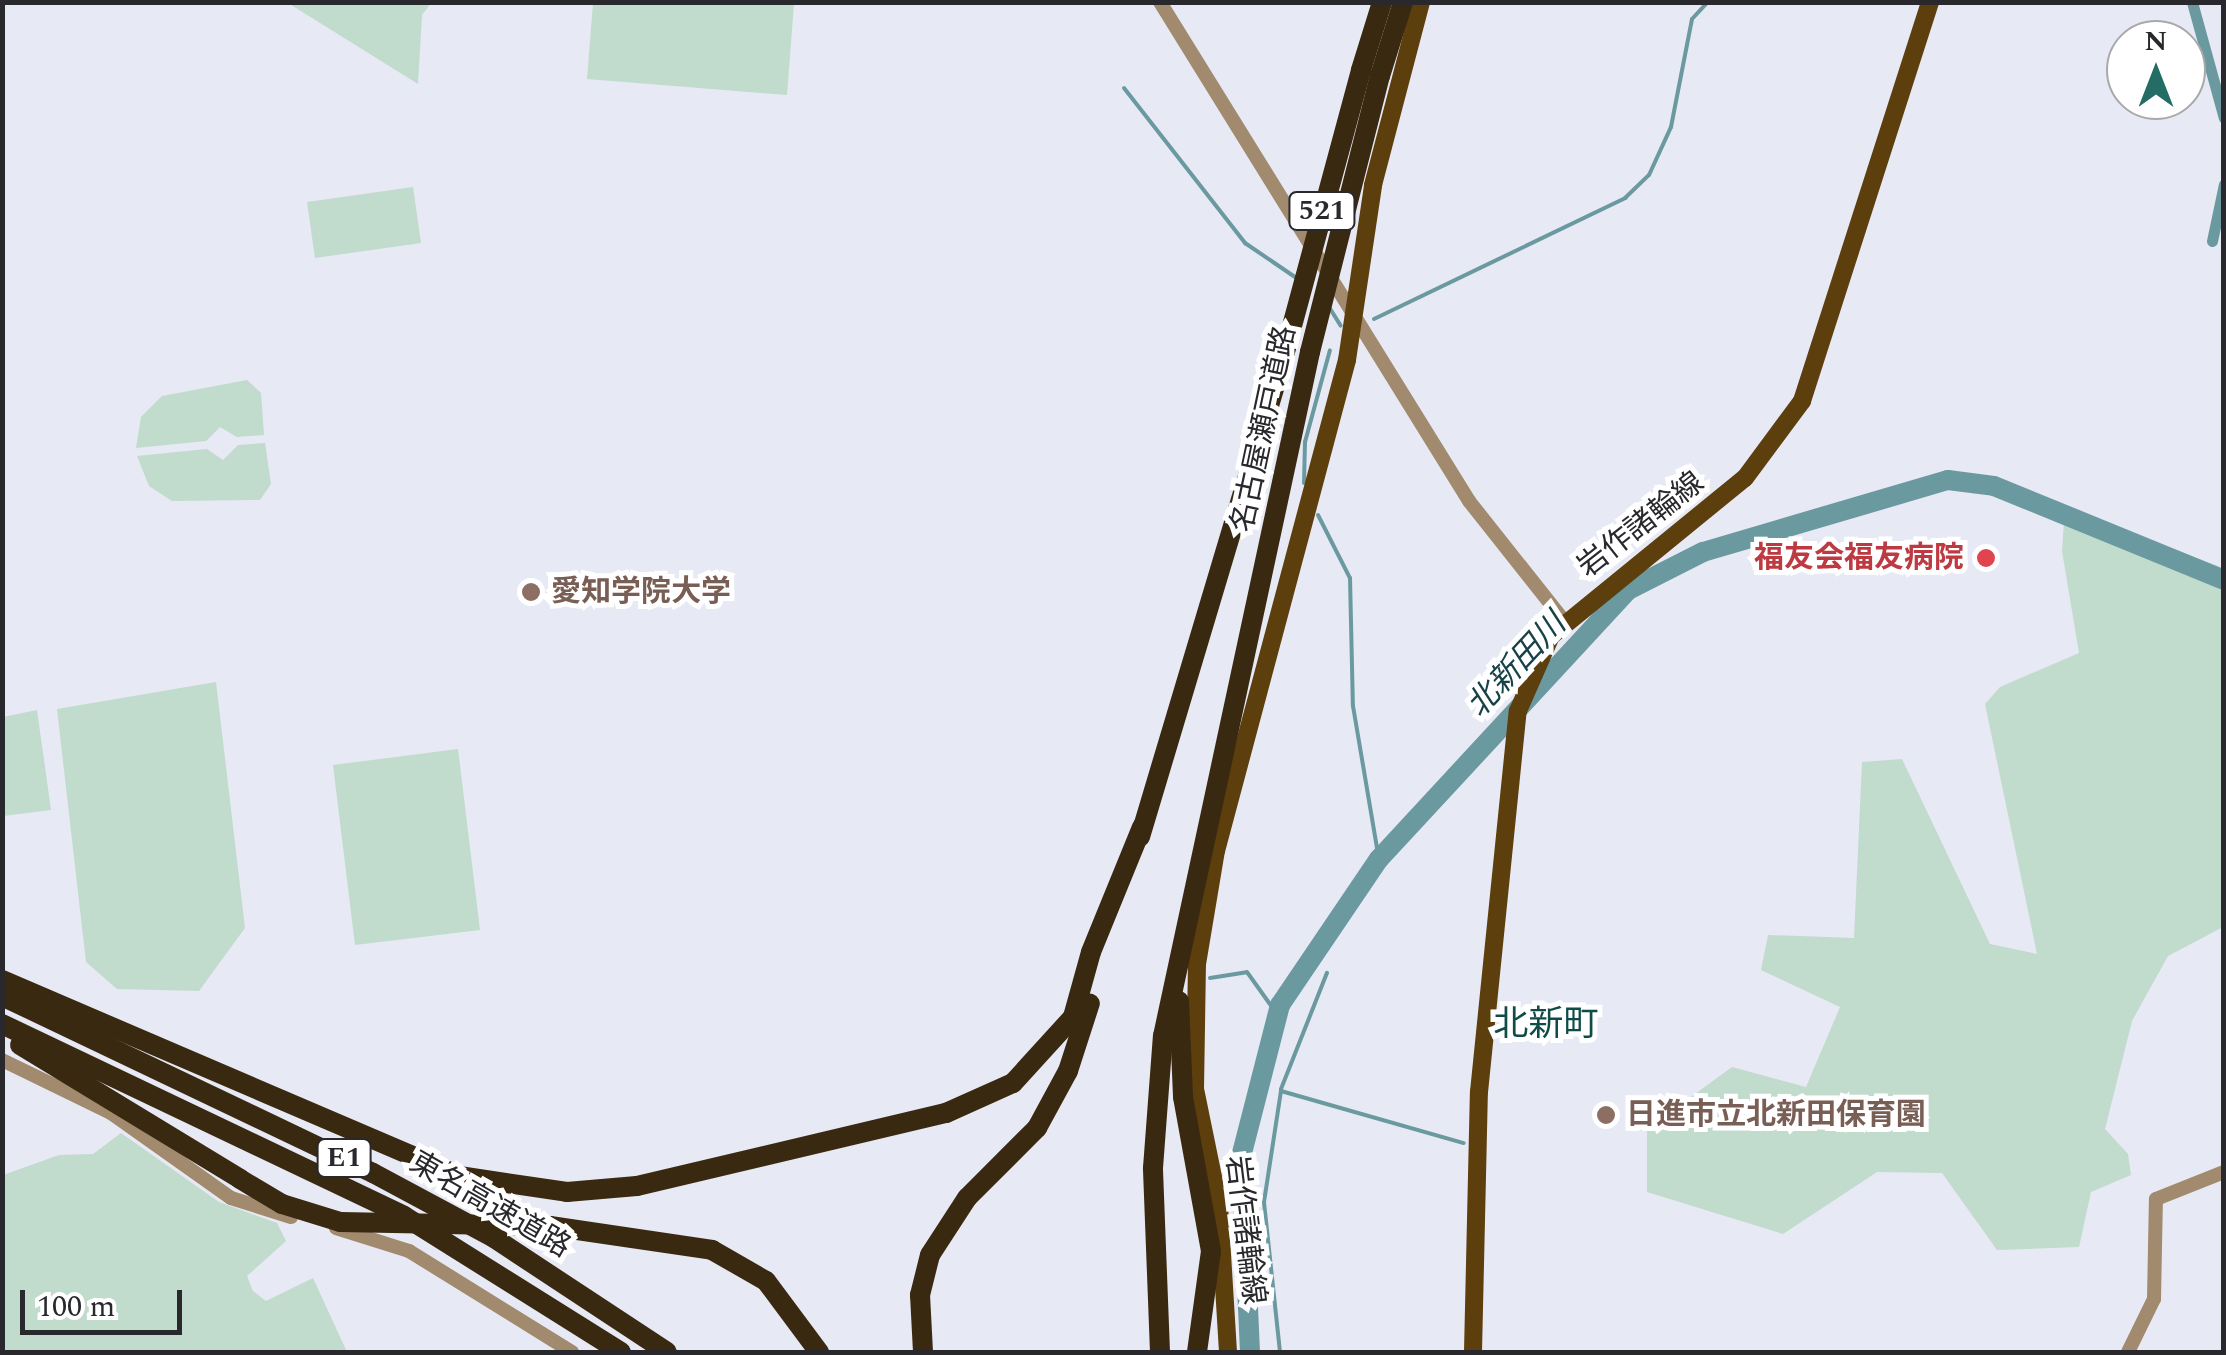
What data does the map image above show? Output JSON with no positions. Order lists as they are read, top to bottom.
{
  "streets": {
    "highway": [
      "521",
      "名古屋瀬戸道路",
      "E1",
      "東名高速道路"
    ],
    "main road": ["岩作諸輪線"]
  },
  "districts": ["北新町"],
  "water": ["北新田川"],
  "places": ["福友会福友病院", "愛知学院大学", "日進市立北新田保育園"],
  "scale_bar": "100 m",
  "north": "top"
}
